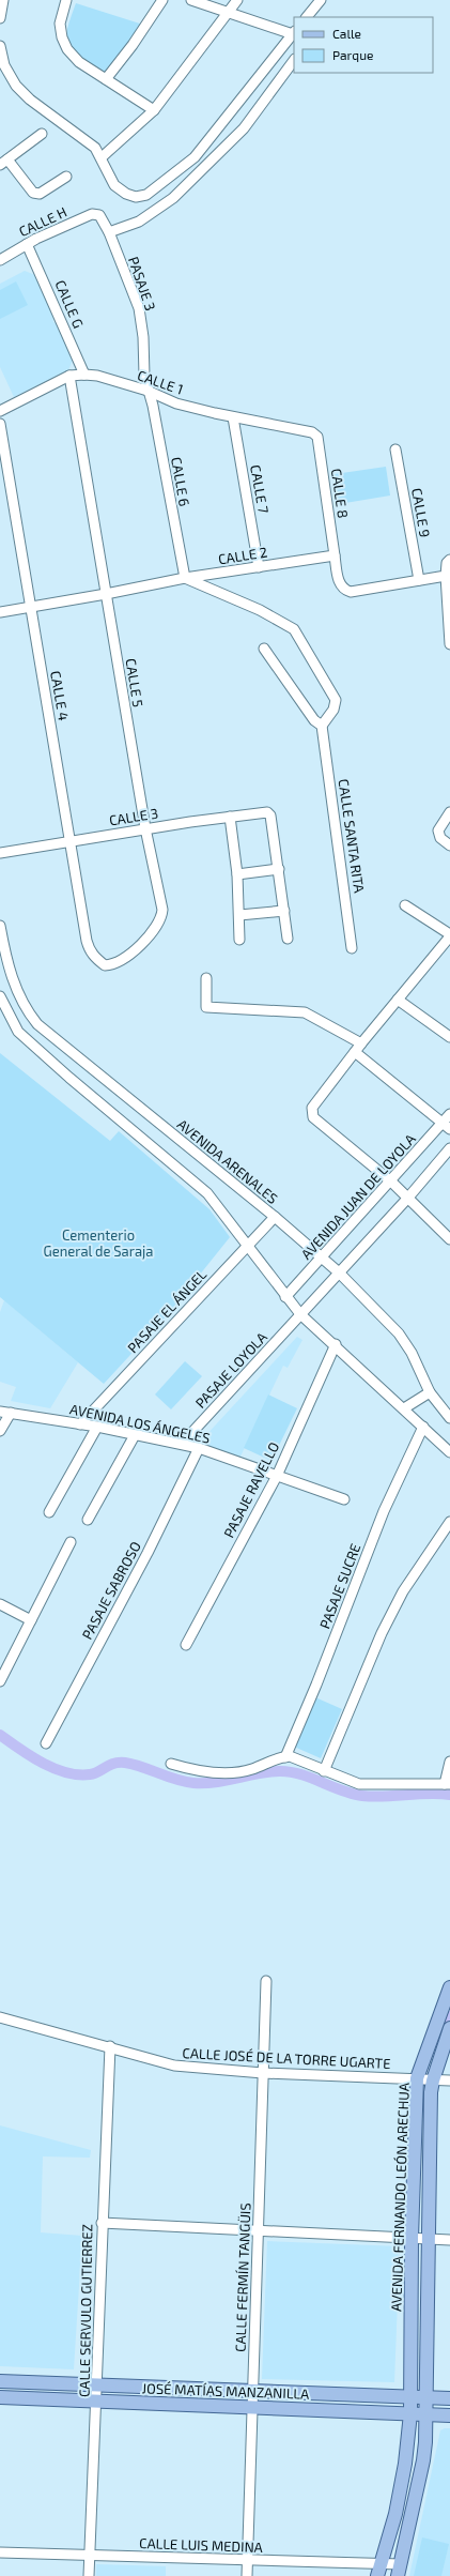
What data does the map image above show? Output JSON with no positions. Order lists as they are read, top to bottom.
{
  "streets": {
    "main road": ["AVENIDA FERNANDO LEÓN ARECHUA", "JOSÉ MATÍAS MANZANILLA"],
    "street": [
      "CALLE H",
      "PASAJE 3",
      "CALLE G",
      "CALLE 1",
      "CALLE 6",
      "CALLE 7",
      "CALLE 8",
      "CALLE 9",
      "CALLE 2",
      "CALLE 5",
      "CALLE 4",
      "CALLE 3",
      "CALLE SANTA RITA",
      "AVENIDA ARENALES",
      "AVENIDA JUAN DE LOYOLA",
      "PASAJE EL ÁNGEL",
      "PASAJE LOYOLA",
      "AVENIDA LOS ÁNGELES",
      "PASAJE RAVELLO",
      "PASAJE SUCRE",
      "PASAJE SABROSO",
      "CALLE JOSÉ DE LA TORRE UGARTE",
      "CALLE FERMÍN TANGÜIS",
      "CALLE SERVULO GUTIERREZ",
      "CALLE LUIS MEDINA"
    ]
  },
  "crossings": [
    ["CALLE H", "PASAJE 3"],
    ["CALLE H", "CALLE G"],
    ["PASAJE 3", "CALLE 1"],
    ["PASAJE 3", "CALLE 6"],
    ["CALLE G", "CALLE 1"],
    ["CALLE 1", "CALLE 6"],
    ["CALLE 1", "CALLE 7"],
    ["CALLE 1", "CALLE 8"],
    ["CALLE 1", "CALLE 5"],
    ["CALLE 6", "CALLE 2"],
    ["CALLE 7", "CALLE 2"],
    ["CALLE 8", "CALLE 2"],
    ["CALLE 2", "CALLE 5"],
    ["CALLE 2", "CALLE 4"],
    ["CALLE 5", "CALLE 4"],
    ["CALLE 5", "CALLE 3"],
    ["CALLE 4", "CALLE 3"],
    ["AVENIDA ARENALES", "AVENIDA JUAN DE LOYOLA"],
    ["AVENIDA ARENALES", "PASAJE EL ÁNGEL"],
    ["PASAJE EL ÁNGEL", "AVENIDA LOS ÁNGELES"],
    ["PASAJE LOYOLA", "AVENIDA LOS ÁNGELES"],
    ["AVENIDA LOS ÁNGELES", "PASAJE RAVELLO"],
    ["AVENIDA LOS ÁNGELES", "PASAJE SABROSO"],
    ["CALLE JOSÉ DE LA TORRE UGARTE", "AVENIDA FERNANDO LEÓN ARECHUA"],
    ["CALLE JOSÉ DE LA TORRE UGARTE", "CALLE FERMÍN TANGÜIS"],
    ["CALLE JOSÉ DE LA TORRE UGARTE", "CALLE SERVULO GUTIERREZ"],
    ["AVENIDA FERNANDO LEÓN ARECHUA", "JOSÉ MATÍAS MANZANILLA"],
    ["AVENIDA FERNANDO LEÓN ARECHUA", "CALLE LUIS MEDINA"],
    ["CALLE FERMÍN TANGÜIS", "JOSÉ MATÍAS MANZANILLA"],
    ["CALLE FERMÍN TANGÜIS", "CALLE LUIS MEDINA"],
    ["CALLE SERVULO GUTIERREZ", "JOSÉ MATÍAS MANZANILLA"],
    ["CALLE SERVULO GUTIERREZ", "CALLE LUIS MEDINA"]
  ],
  "parks": ["Cementerio General de Saraja"],
  "legend": ["Calle", "Parque"]
}
